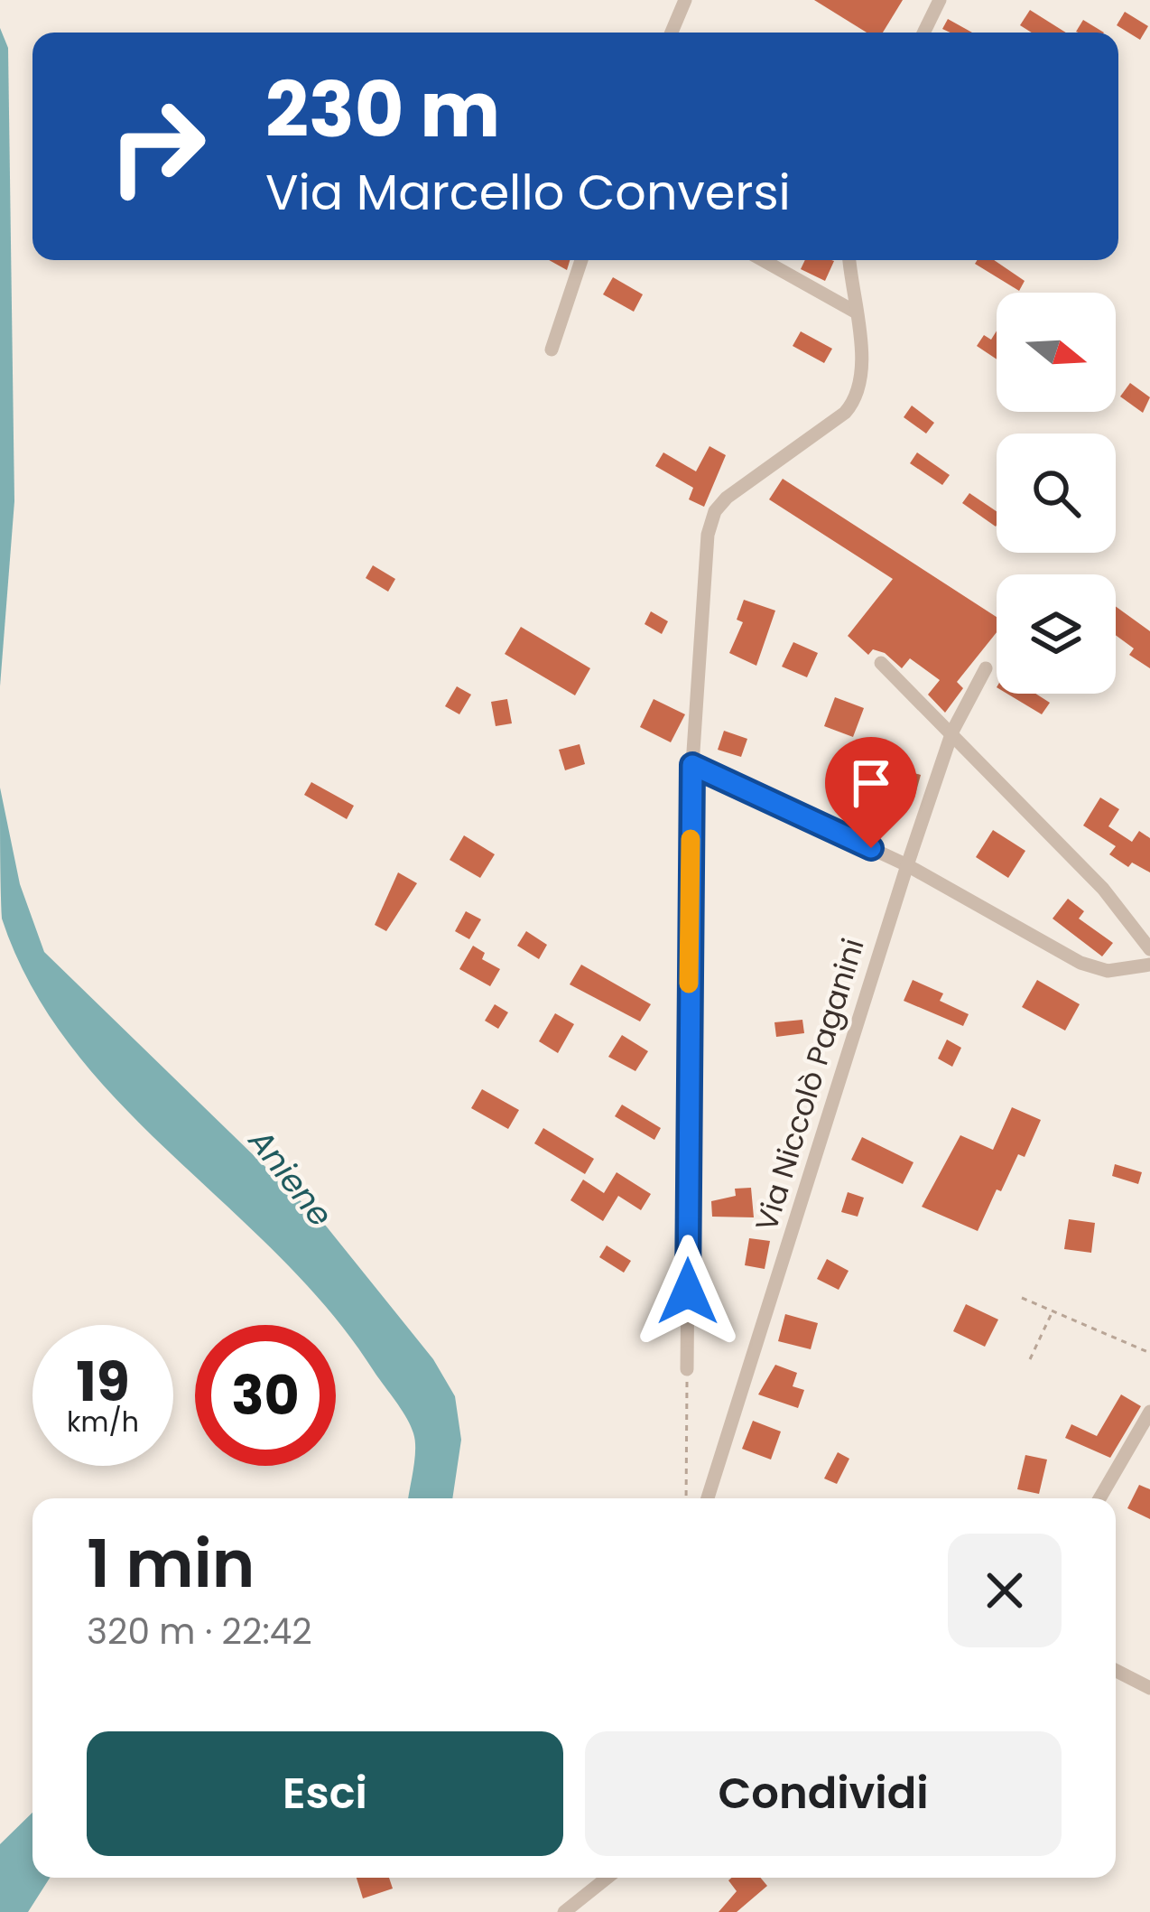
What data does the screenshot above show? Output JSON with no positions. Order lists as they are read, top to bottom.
{
  "streets": {
    "street": ["Via Niccolò Paganini"]
  },
  "water": ["Aniene"],
  "north": "right",
  "page": {
    "turn": ["230 m", "Via Marcello Conversi"],
    "speed": "19 km/h",
    "limit": "30",
    "heading": ["1 min", "320 m · 22:42"],
    "buttons": ["Esci", "Condividi"]
  }
}
